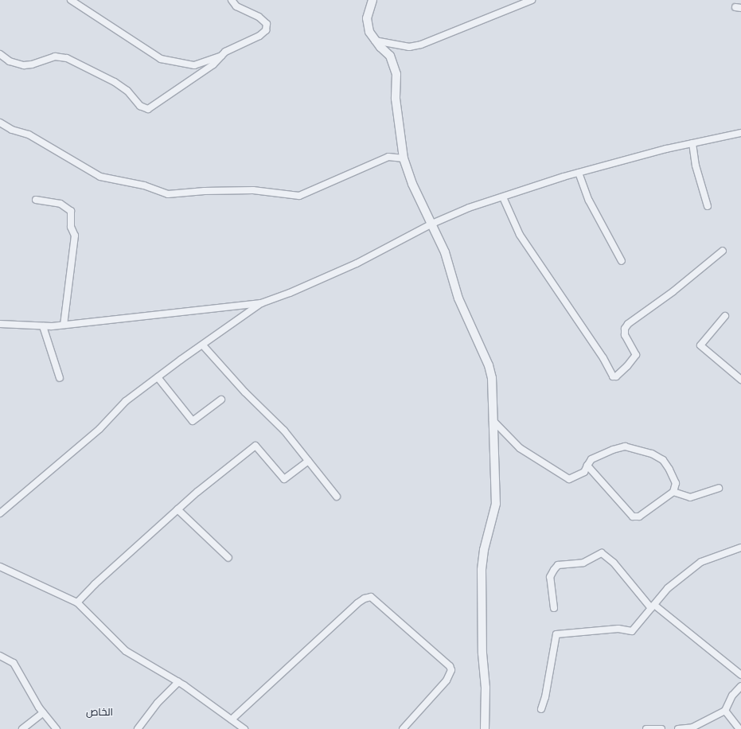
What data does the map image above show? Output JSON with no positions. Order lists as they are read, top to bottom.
{
  "districts": ["الخاص"]
}
